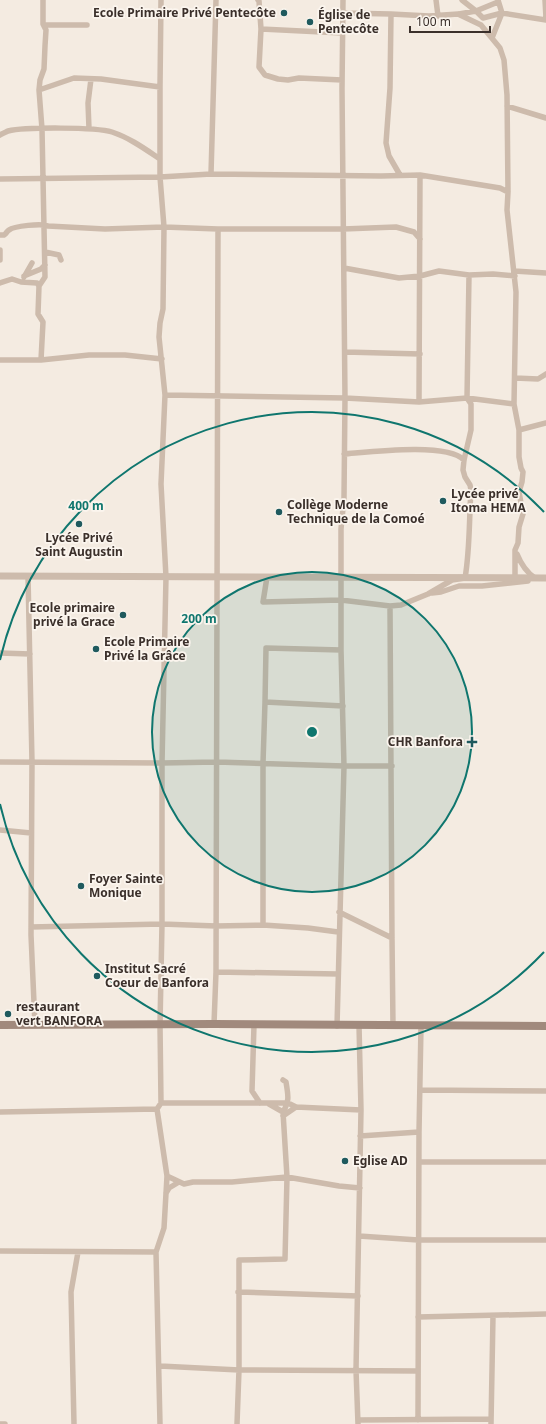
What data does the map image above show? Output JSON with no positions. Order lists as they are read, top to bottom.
{
  "places": {
    "other": [
      "Ecole Primaire Privé Pentecôte",
      "Église de Pentecôte",
      "Lycée privé Itoma HEMA",
      "Collège Moderne Technique de la Comoé",
      "Lycée Privé Saint Augustin",
      "Ecole primaire privé la Grace",
      "Ecole Primaire Privé la Grâce",
      "Foyer Sainte Monique",
      "Institut Sacré Coeur de Banfora",
      "restaurant vert BANFORA",
      "Eglise AD"
    ],
    "health": ["CHR Banfora"]
  },
  "scale_bar": "100 m",
  "rings": ["400 m", "200 m"]
}
